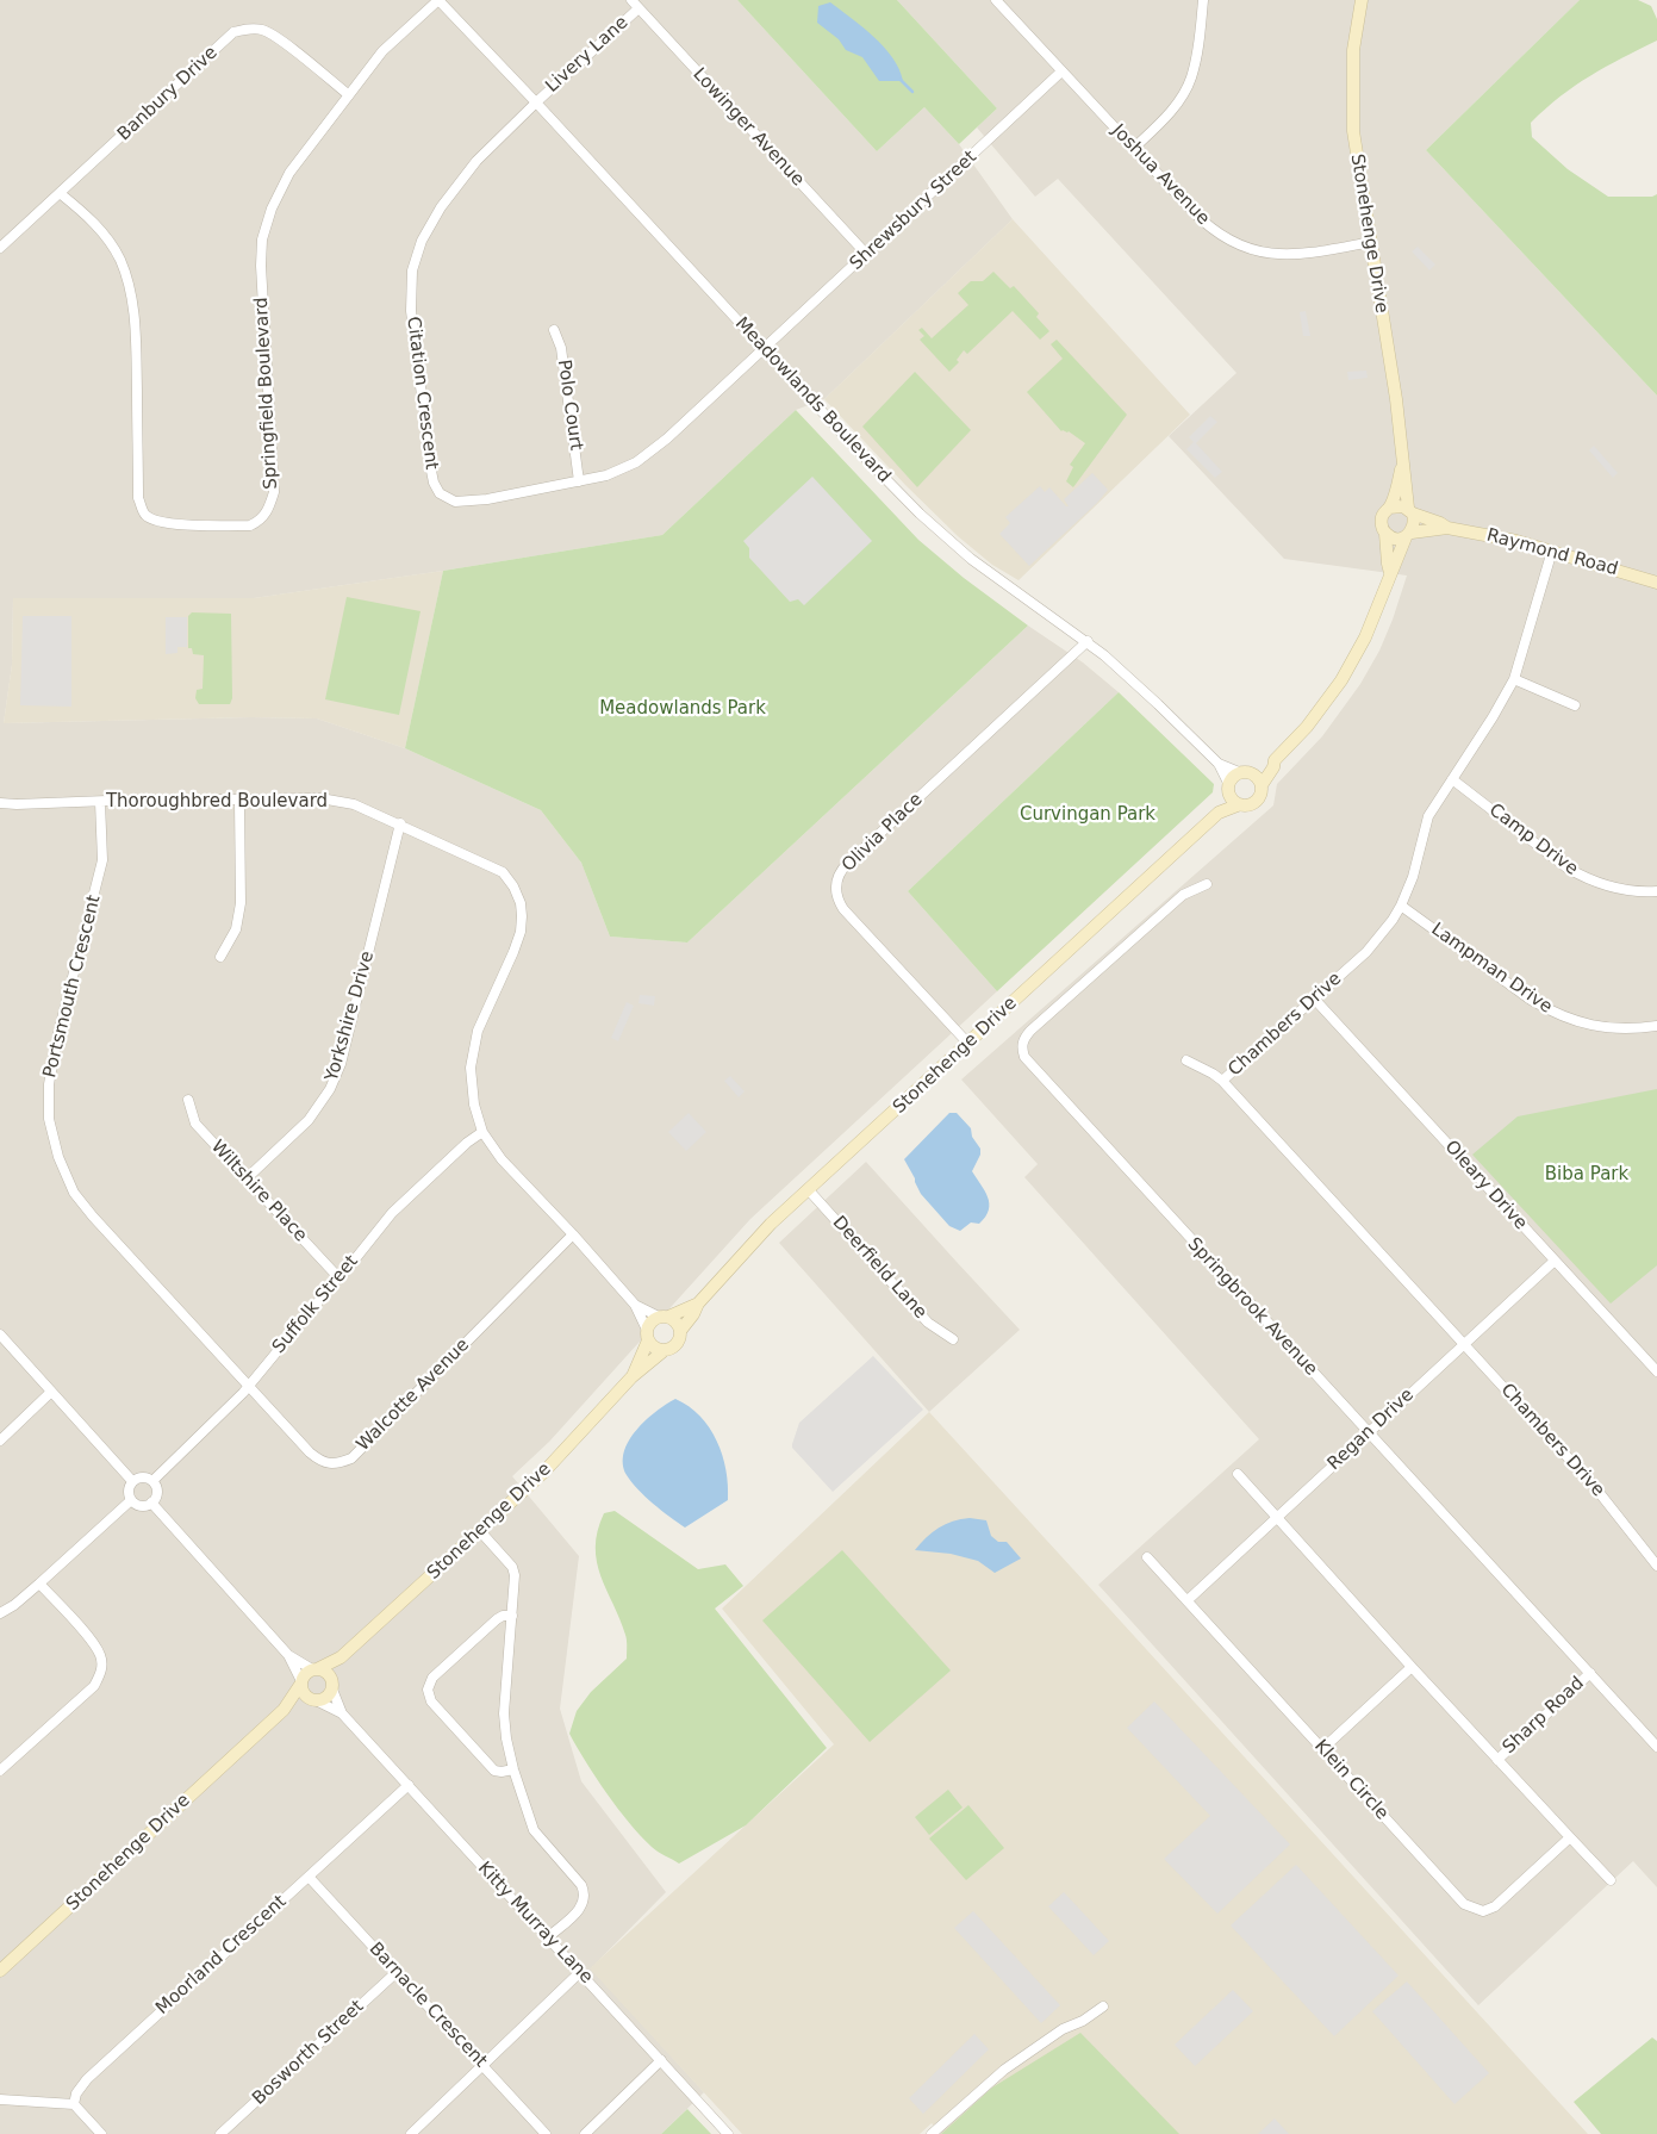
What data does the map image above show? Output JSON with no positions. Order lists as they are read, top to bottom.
{
  "streets": {
    "street": [
      "Livery Lane",
      "Banbury Drive",
      "Lowinger Avenue",
      "Joshua Avenue",
      "Shrewsbury Street",
      "Stonehenge Drive",
      "Springfield Boulevard",
      "Citation Crescent",
      "Meadowlands Boulevard",
      "Polo Court",
      "Raymond Road",
      "Thoroughbred Boulevard",
      "Olivia Place",
      "Camp Drive",
      "Lampman Drive",
      "Portsmouth Crescent",
      "Yorkshire Drive",
      "Chambers Drive",
      "Oleary Drive",
      "Wiltshire Place",
      "Deerfield Lane",
      "Suffolk Street",
      "Springbrook Avenue",
      "Walcotte Avenue",
      "Regan Drive",
      "Sharp Road",
      "Klein Circle",
      "Kitty Murray Lane",
      "Moorland Crescent",
      "Barnacle Crescent",
      "Bosworth Street"
    ]
  },
  "crossings": [
    ["Livery Lane", "Lowinger Avenue"],
    ["Livery Lane", "Citation Crescent"],
    ["Livery Lane", "Meadowlands Boulevard"],
    ["Banbury Drive", "Springfield Boulevard"],
    ["Lowinger Avenue", "Shrewsbury Street"],
    ["Joshua Avenue", "Shrewsbury Street"],
    ["Joshua Avenue", "Stonehenge Drive"],
    ["Shrewsbury Street", "Citation Crescent"],
    ["Shrewsbury Street", "Meadowlands Boulevard"],
    ["Stonehenge Drive", "Meadowlands Boulevard"],
    ["Stonehenge Drive", "Raymond Road"],
    ["Stonehenge Drive", "Thoroughbred Boulevard"],
    ["Stonehenge Drive", "Olivia Place"],
    ["Stonehenge Drive", "Deerfield Lane"],
    ["Stonehenge Drive", "Kitty Murray Lane"],
    ["Springfield Boulevard", "Meadowlands Boulevard"],
    ["Citation Crescent", "Meadowlands Boulevard"],
    ["Citation Crescent", "Polo Court"],
    ["Meadowlands Boulevard", "Olivia Place"],
    ["Raymond Road", "Chambers Drive"],
    ["Thoroughbred Boulevard", "Portsmouth Crescent"],
    ["Thoroughbred Boulevard", "Yorkshire Drive"],
    ["Thoroughbred Boulevard", "Suffolk Street"],
    ["Thoroughbred Boulevard", "Walcotte Avenue"],
    ["Camp Drive", "Chambers Drive"],
    ["Lampman Drive", "Chambers Drive"],
    ["Portsmouth Crescent", "Suffolk Street"],
    ["Portsmouth Crescent", "Walcotte Avenue"],
    ["Yorkshire Drive", "Wiltshire Place"],
    ["Chambers Drive", "Oleary Drive"],
    ["Chambers Drive", "Regan Drive"],
    ["Oleary Drive", "Regan Drive"],
    ["Wiltshire Place", "Suffolk Street"],
    ["Suffolk Street", "Walcotte Avenue"],
    ["Springbrook Avenue", "Regan Drive"],
    ["Springbrook Avenue", "Sharp Road"],
    ["Regan Drive", "Klein Circle"],
    ["Kitty Murray Lane", "Moorland Crescent"],
    ["Moorland Crescent", "Barnacle Crescent"],
    ["Barnacle Crescent", "Bosworth Street"]
  ],
  "parks": ["Meadowlands Park", "Curvingan Park", "Biba Park"]
}
